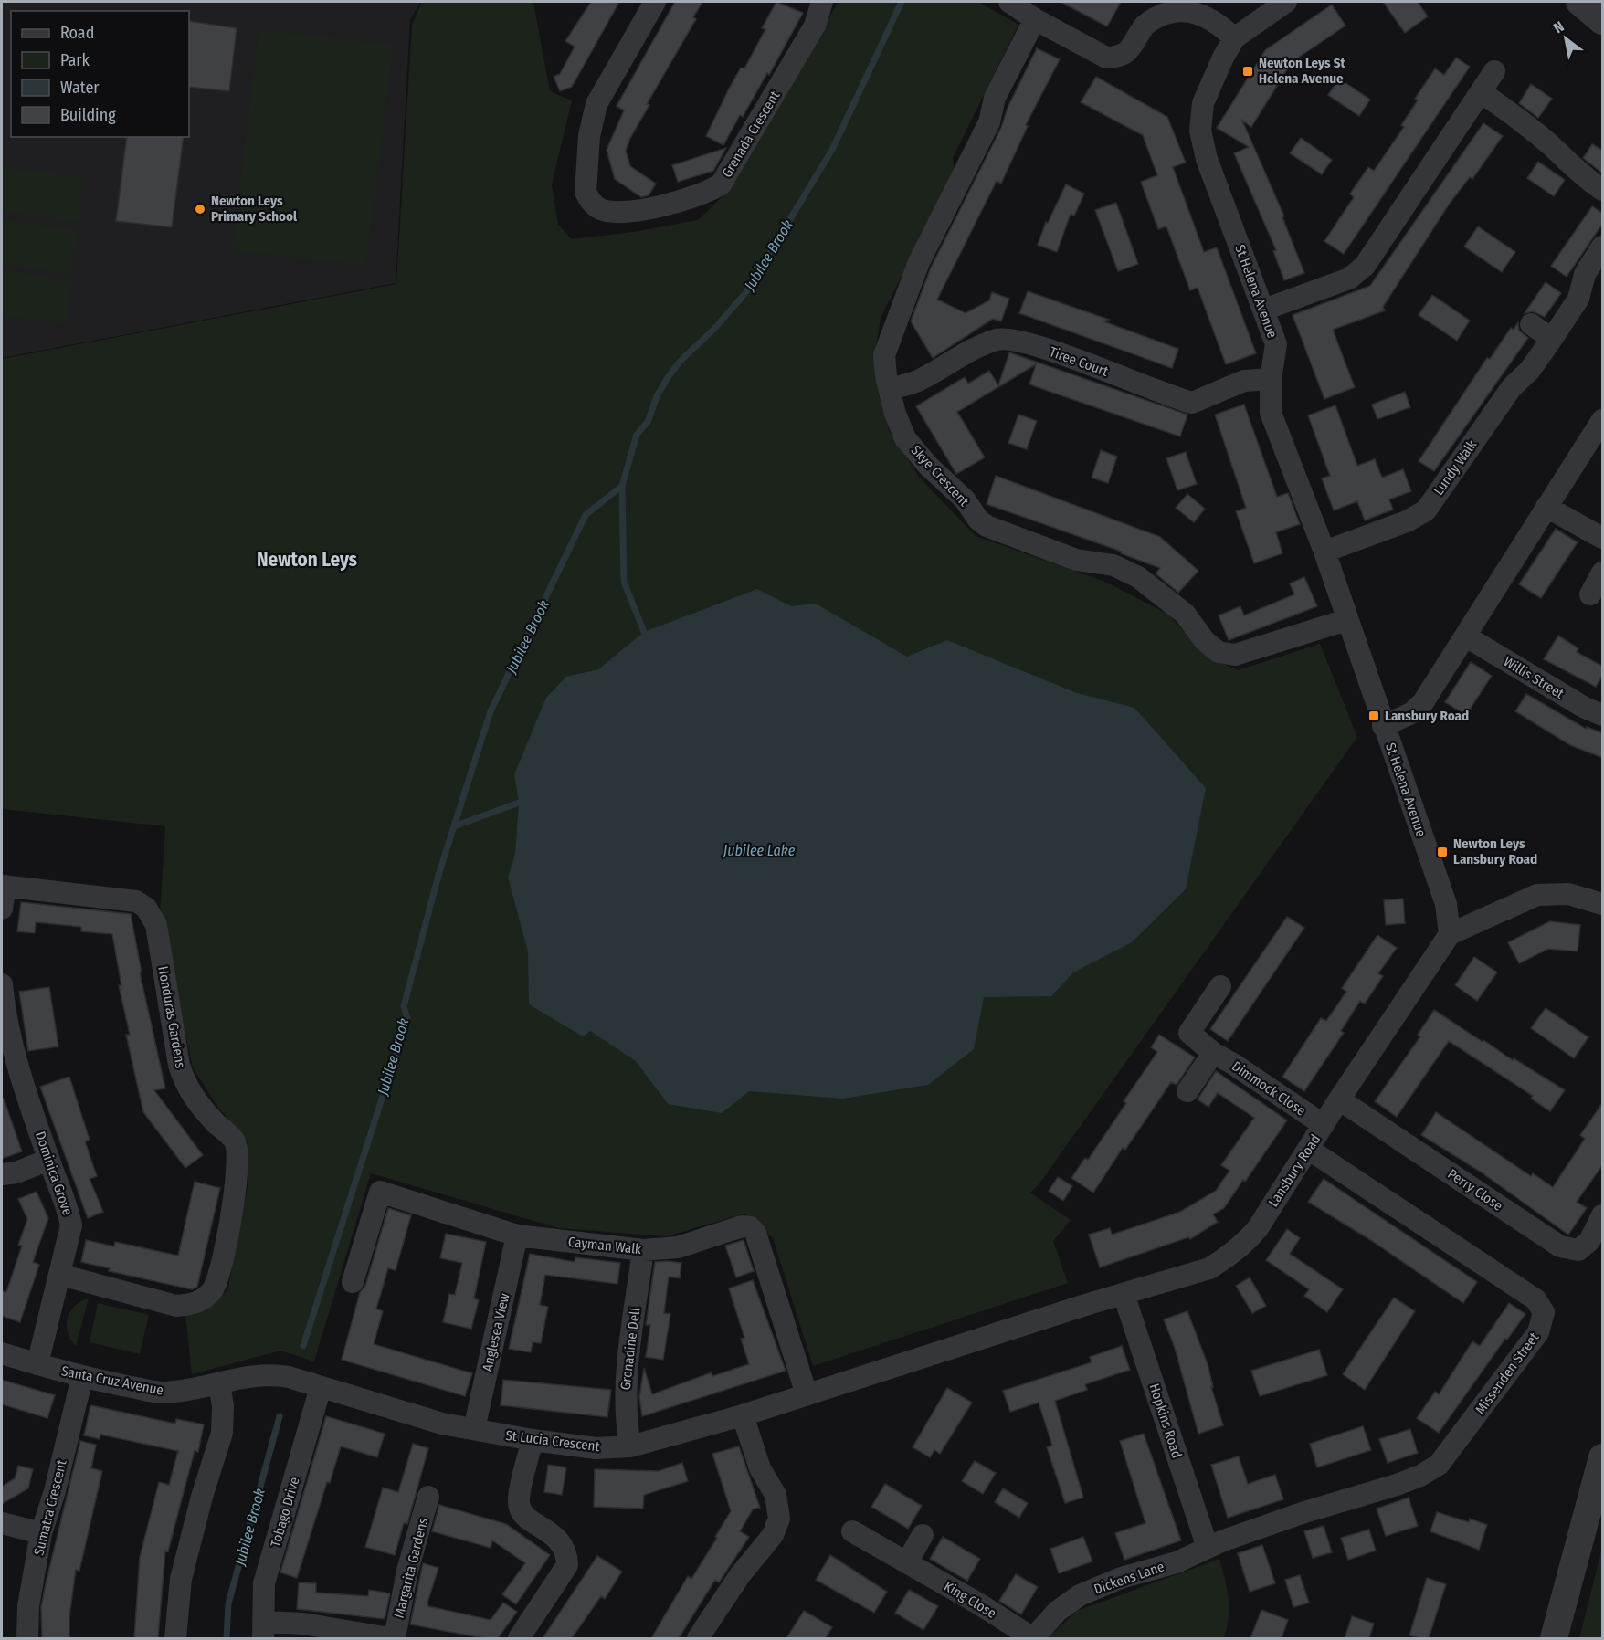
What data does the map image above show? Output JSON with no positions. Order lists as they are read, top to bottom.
{
  "streets": {
    "street": [
      "Grenada Crescent",
      "St Helena Avenue",
      "Tiree Court",
      "Lundy Walk",
      "Skye Crescent",
      "Willis Street",
      "Honduras Gardens",
      "Dimmock Close",
      "Lansbury Road",
      "Dominica Grove",
      "Perry Close",
      "Cayman Walk",
      "Anglesea View",
      "Grenadine Dell",
      "Missenden Street",
      "Santa Cruz Avenue",
      "Hopkins Road",
      "St Lucia Crescent",
      "Sumatra Crescent",
      "Tobago Drive",
      "Margarita Gardens",
      "Dickens Lane",
      "King Close"
    ]
  },
  "crossings": [
    ["St Helena Avenue", "Tiree Court"],
    ["St Helena Avenue", "Lundy Walk"],
    ["St Helena Avenue", "Skye Crescent"],
    ["St Helena Avenue", "Lansbury Road"],
    ["Tiree Court", "Skye Crescent"],
    ["Honduras Gardens", "Dominica Grove"],
    ["Dimmock Close", "Lansbury Road"],
    ["Lansbury Road", "Perry Close"],
    ["Lansbury Road", "Missenden Street"],
    ["Lansbury Road", "Hopkins Road"],
    ["Lansbury Road", "St Lucia Crescent"],
    ["Dominica Grove", "Santa Cruz Avenue"],
    ["Cayman Walk", "Anglesea View"],
    ["Cayman Walk", "Grenadine Dell"],
    ["Cayman Walk", "St Lucia Crescent"],
    ["Anglesea View", "St Lucia Crescent"],
    ["Grenadine Dell", "St Lucia Crescent"],
    ["Missenden Street", "Hopkins Road"],
    ["Missenden Street", "Dickens Lane"],
    ["Santa Cruz Avenue", "St Lucia Crescent"],
    ["Santa Cruz Avenue", "Sumatra Crescent"],
    ["Hopkins Road", "Dickens Lane"],
    ["St Lucia Crescent", "Tobago Drive"],
    ["Dickens Lane", "King Close"]
  ],
  "districts": ["Newton Leys"],
  "water": ["Jubilee Brook", "Jubilee Lake"],
  "places": {
    "transit": ["Newton Leys St Helena Avenue", "Lansbury Road", "Newton Leys Lansbury Road"],
    "other": ["Newton Leys Primary School"]
  },
  "legend": [
    "Road",
    "Park",
    "Water",
    "Building"
  ],
  "north": "top left"
}
